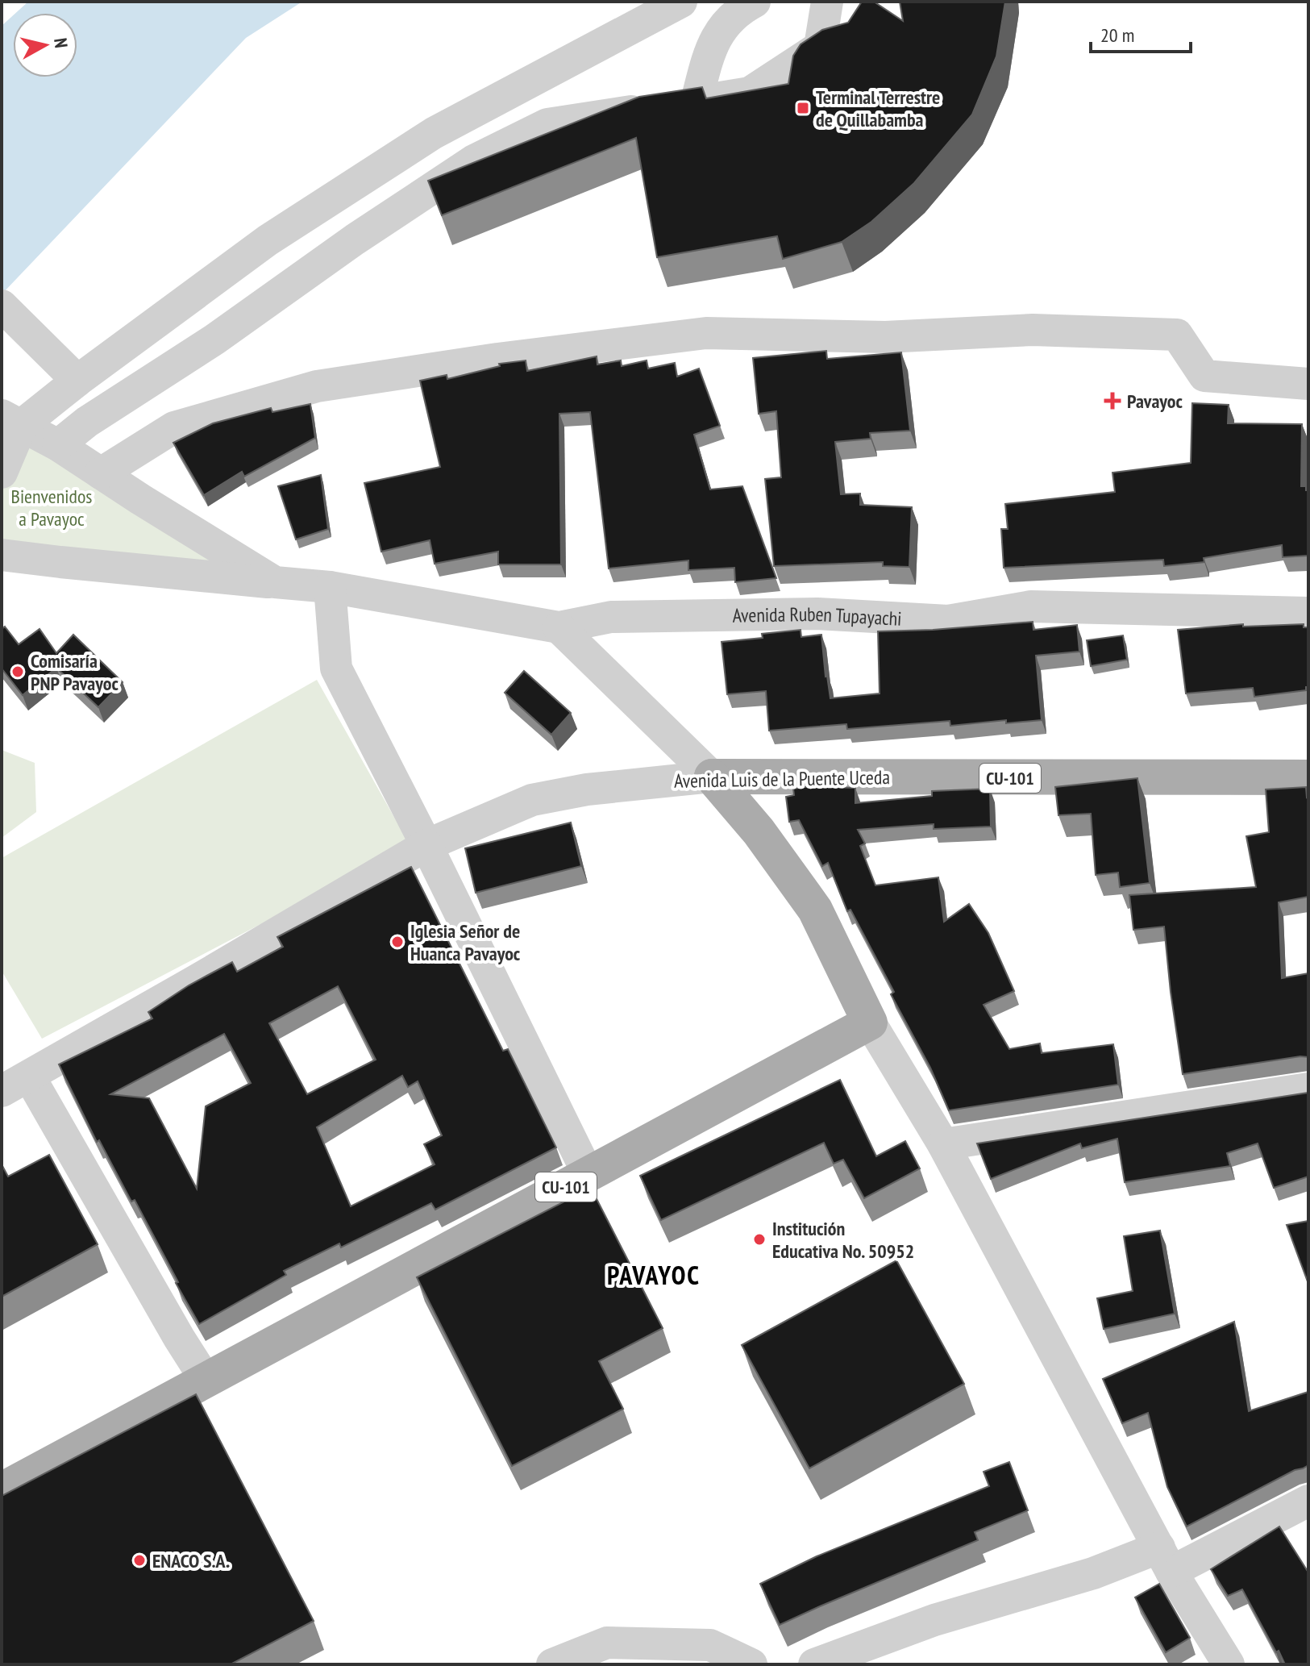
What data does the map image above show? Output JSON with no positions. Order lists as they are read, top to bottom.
{
  "streets": {
    "main road": ["CU-101", "Avenida Luis de la Puente Uceda"],
    "street": ["Avenida Ruben Tupayachi"]
  },
  "districts": ["PAVAYOC"],
  "parks": ["Bienvenidos a Pavayoc"],
  "places": {
    "transit": ["Terminal Terrestre de Quillabamba"],
    "health": ["Pavayoc"],
    "other": [
      "Comisaría PNP Pavayoc",
      "Iglesia Señor de Huanca Pavayoc",
      "Institución Educativa No. 50952",
      "ENACO S.A."
    ]
  },
  "scale_bar": "20 m",
  "north": "right"
}
